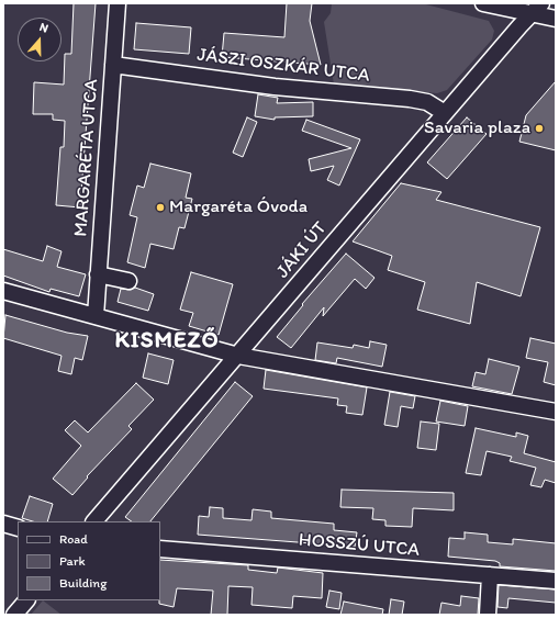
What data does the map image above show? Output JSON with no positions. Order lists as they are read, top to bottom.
{
  "streets": {
    "street": [
      "JÁSZI OSZKÁR UTCA",
      "MARGARÉTA UTCA",
      "JÁKI ÚT",
      "HOSSZÚ UTCA"
    ]
  },
  "crossings": [
    ["JÁSZI OSZKÁR UTCA", "MARGARÉTA UTCA"],
    ["JÁSZI OSZKÁR UTCA", "JÁKI ÚT"]
  ],
  "districts": ["KISMEZŐ"],
  "places": ["Savaria plaza", "Margaréta Óvoda"],
  "legend": ["Road", "Park", "Building"],
  "north": "top"
}
